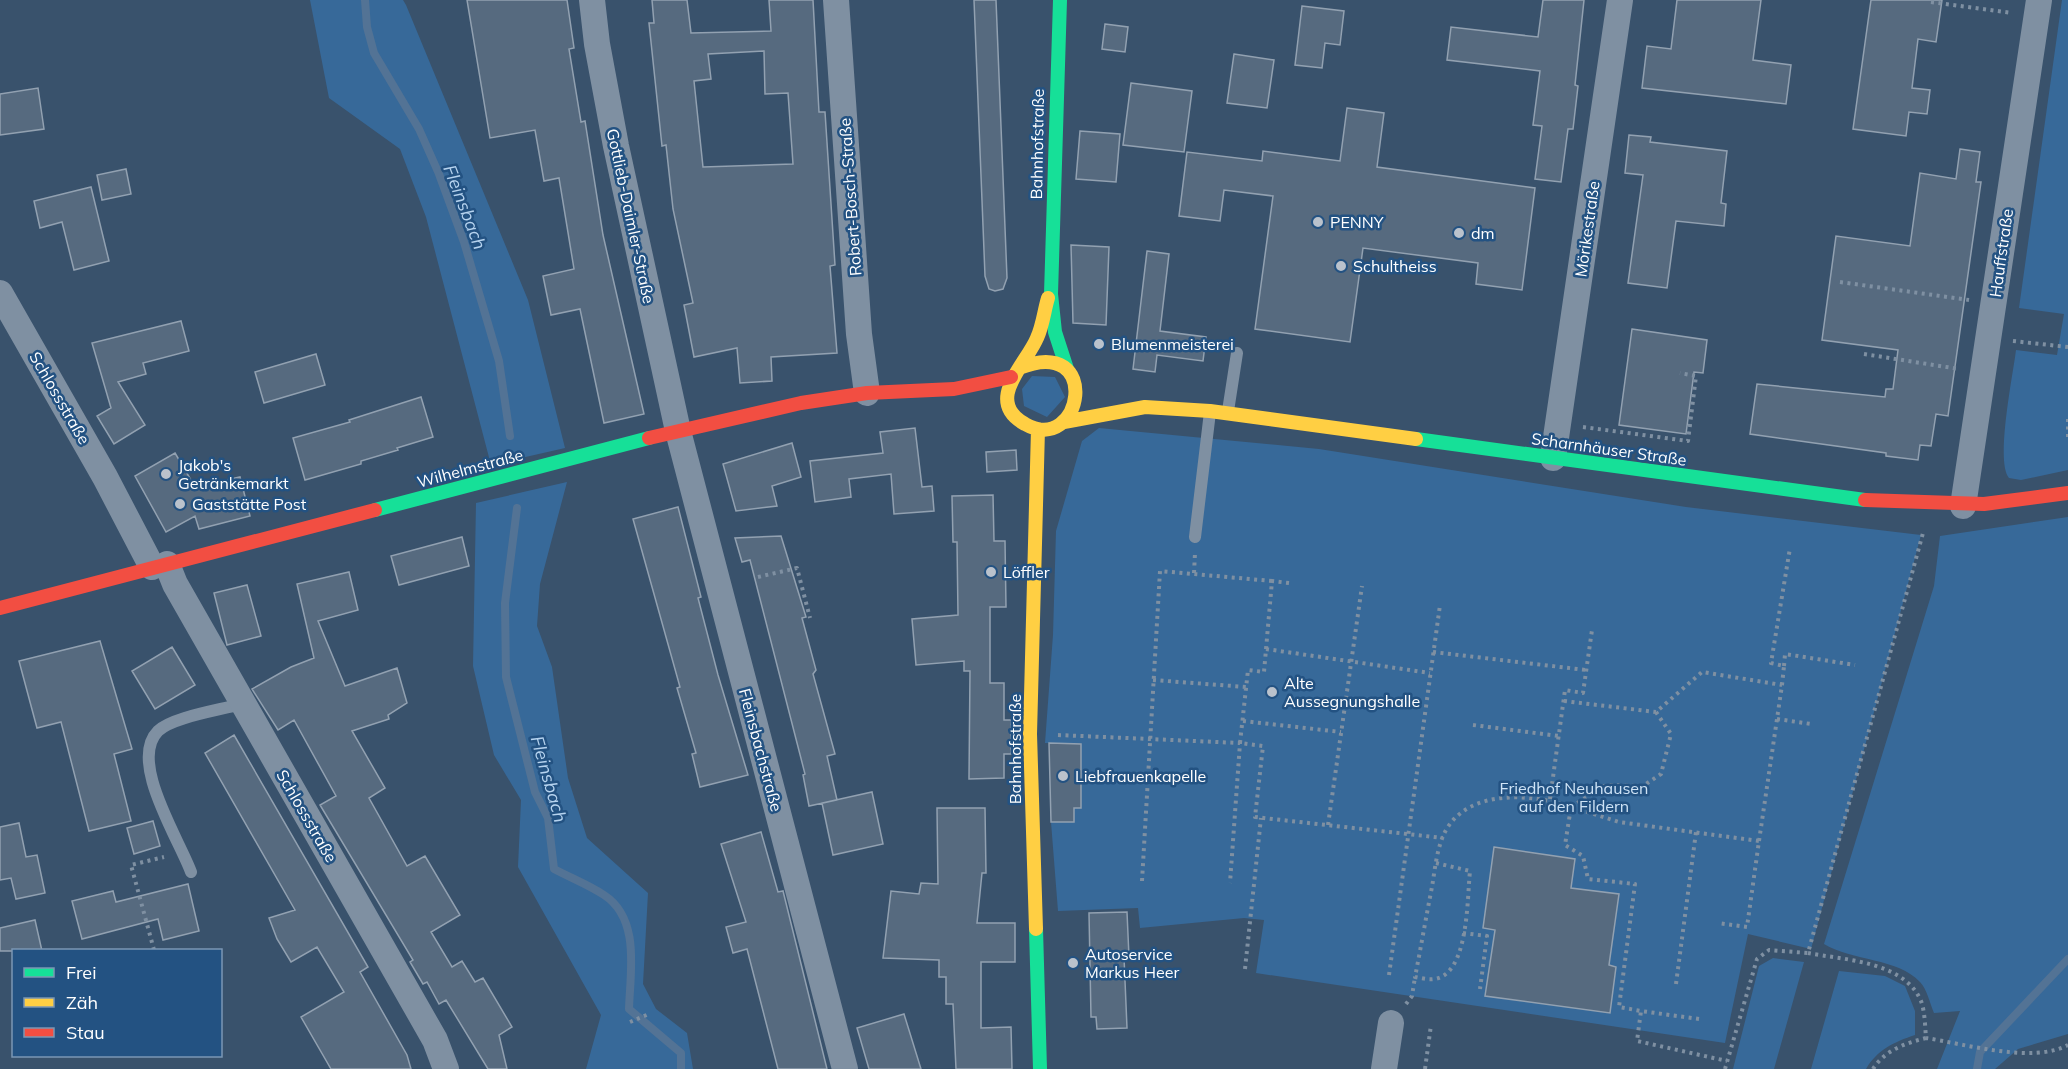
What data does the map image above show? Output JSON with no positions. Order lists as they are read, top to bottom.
{
  "streets": {
    "street": [
      "Bahnhofstraße",
      "Robert-Bosch-Straße",
      "Gottlieb-Daimler-Straße",
      "Mörikestraße",
      "Hauffstraße",
      "Schlossstraße",
      "Scharnhäuser Straße",
      "Wilhelmstraße",
      "Fleinsbachstraße"
    ]
  },
  "crossings": [
    ["Bahnhofstraße", "Scharnhäuser Straße"],
    ["Bahnhofstraße", "Wilhelmstraße"],
    ["Robert-Bosch-Straße", "Wilhelmstraße"],
    ["Gottlieb-Daimler-Straße", "Wilhelmstraße"],
    ["Gottlieb-Daimler-Straße", "Fleinsbachstraße"],
    ["Mörikestraße", "Scharnhäuser Straße"],
    ["Hauffstraße", "Scharnhäuser Straße"],
    ["Schlossstraße", "Wilhelmstraße"],
    ["Scharnhäuser Straße", "Wilhelmstraße"],
    ["Wilhelmstraße", "Fleinsbachstraße"]
  ],
  "water": ["Fleinsbach"],
  "parks": ["Friedhof Neuhausen auf den Fildern"],
  "places": [
    "PENNY",
    "dm",
    "Schultheiss",
    "Blumenmeisterei",
    "Jakob's Getränkemarkt",
    "Gaststätte Post",
    "Löffler",
    "Alte Aussegnungshalle",
    "Liebfrauenkapelle",
    "Autoservice Markus Heer"
  ],
  "legend": ["Frei", "Zäh", "Stau"]
}
